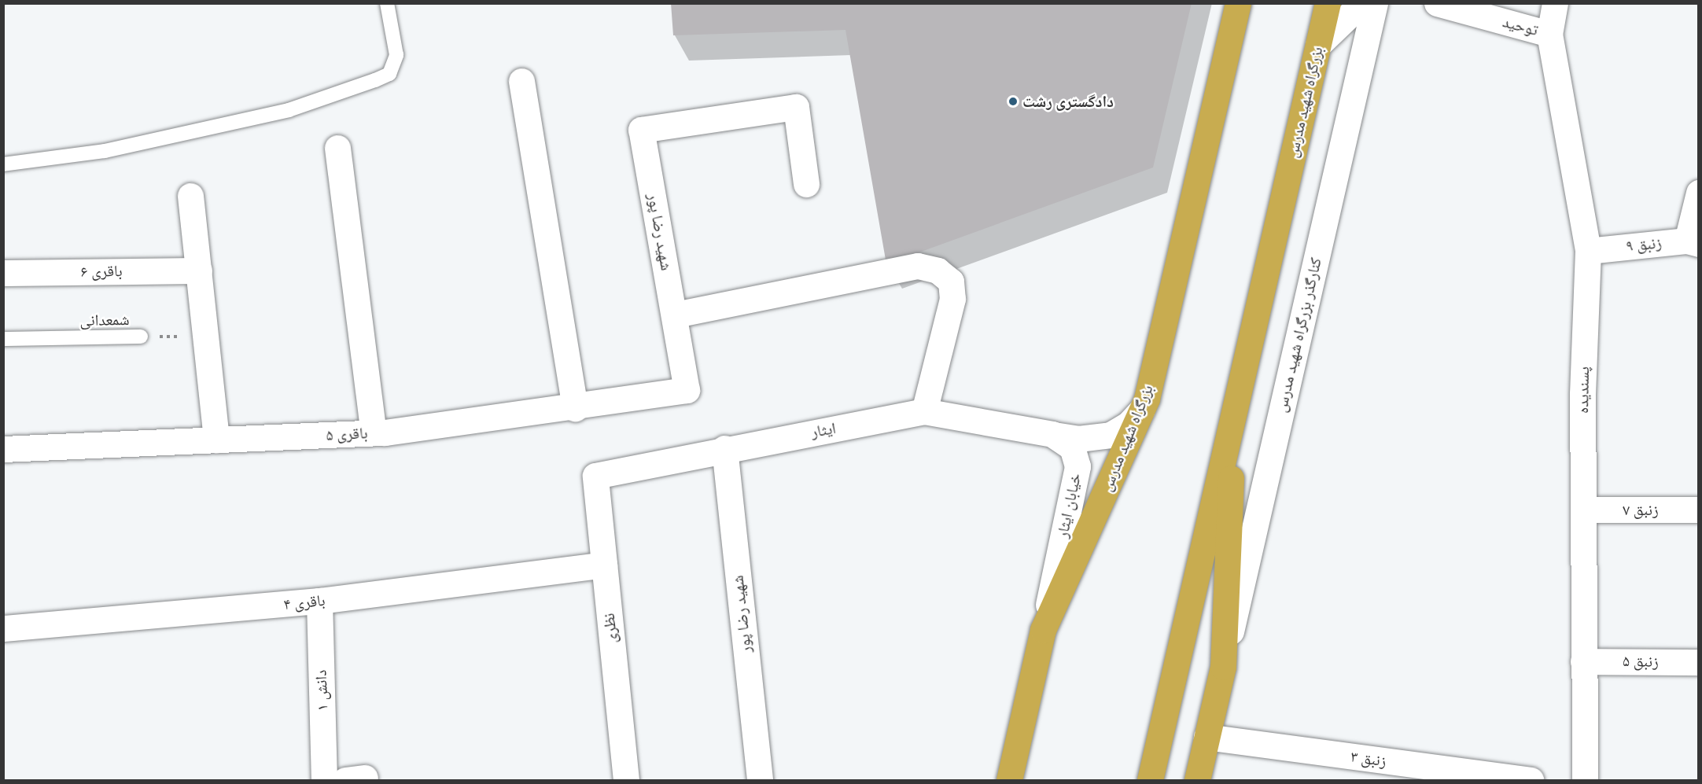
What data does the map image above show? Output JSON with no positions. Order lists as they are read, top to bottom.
{
  "streets": {
    "highway": ["بزرگراه شهید مدرس"],
    "street": [
      "توحید",
      "شهید رضا پور",
      "زنبق ۹",
      "باقری ۶",
      "کنارگذر بزرگراه شهید مدرس",
      "پسندیده",
      "ایثار",
      "باقری ۵",
      "خیابان ایثار",
      "زنبق ۷",
      "باقری ۴",
      "نظری",
      "زنبق ۵",
      "دانش ۱",
      "زنبق ۳"
    ],
    "lane": ["شمعدانی"]
  },
  "crossings": [
    ["توحید", "پسندیده"],
    ["بزرگراه شهید مدرس", "خیابان ایثار"],
    ["شهید رضا پور", "ایثار"],
    ["شهید رضا پور", "باقری ۵"],
    ["زنبق ۹", "پسندیده"],
    ["پسندیده", "زنبق ۷"],
    ["پسندیده", "زنبق ۵"],
    ["ایثار", "خیابان ایثار"],
    ["ایثار", "نظری"],
    ["باقری ۴", "نظری"],
    ["باقری ۴", "دانش ۱"]
  ],
  "places": ["دادگستری رشت"]
}
